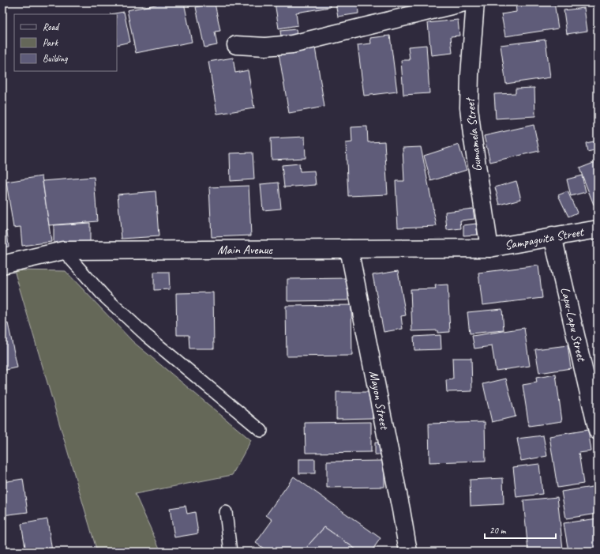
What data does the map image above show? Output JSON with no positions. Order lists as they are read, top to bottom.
{
  "streets": {
    "street": [
      "Gumamela Street",
      "Sampaguita Street",
      "Main Avenue",
      "Lapu-Lapu Street",
      "Mayon Street"
    ]
  },
  "crossings": [
    ["Gumamela Street", "Sampaguita Street"],
    ["Gumamela Street", "Main Avenue"],
    ["Sampaguita Street", "Main Avenue"],
    ["Sampaguita Street", "Lapu-Lapu Street"],
    ["Main Avenue", "Mayon Street"]
  ],
  "legend": ["Road", "Park", "Building"],
  "scale_bar": "20 m"
}
